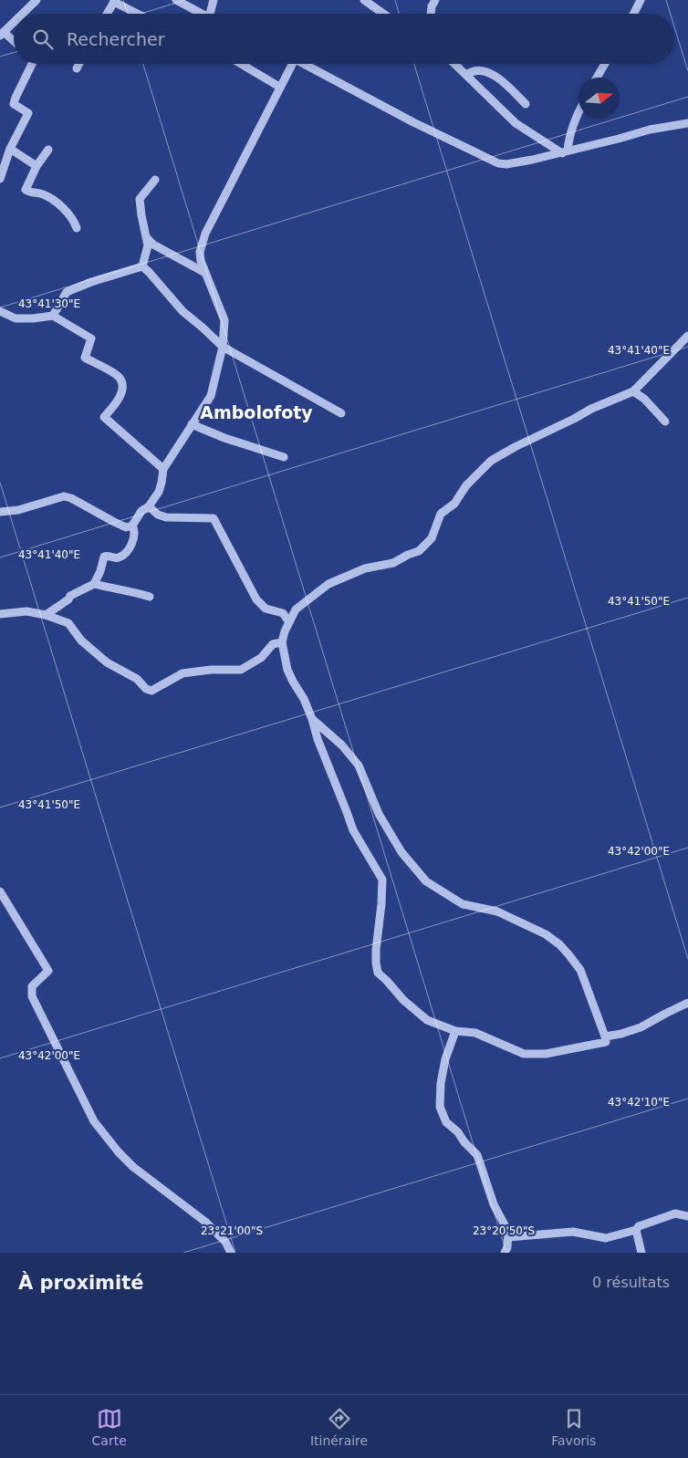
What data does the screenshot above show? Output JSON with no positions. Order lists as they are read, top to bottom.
{
  "districts": ["Ambolofoty"],
  "north": "right",
  "page": {
    "search": "Rechercher",
    "heading": ["À proximité", "0 résultats"],
    "nav": ["Carte", "Itinéraire", "Favoris"]
  },
  "coordinates": [
    "43°41'30\"E",
    "43°41'40\"E",
    "43°41'50\"E",
    "43°42'00\"E",
    "43°42'10\"E",
    "23°21'00\"S",
    "23°20'50\"S"
  ]
}
